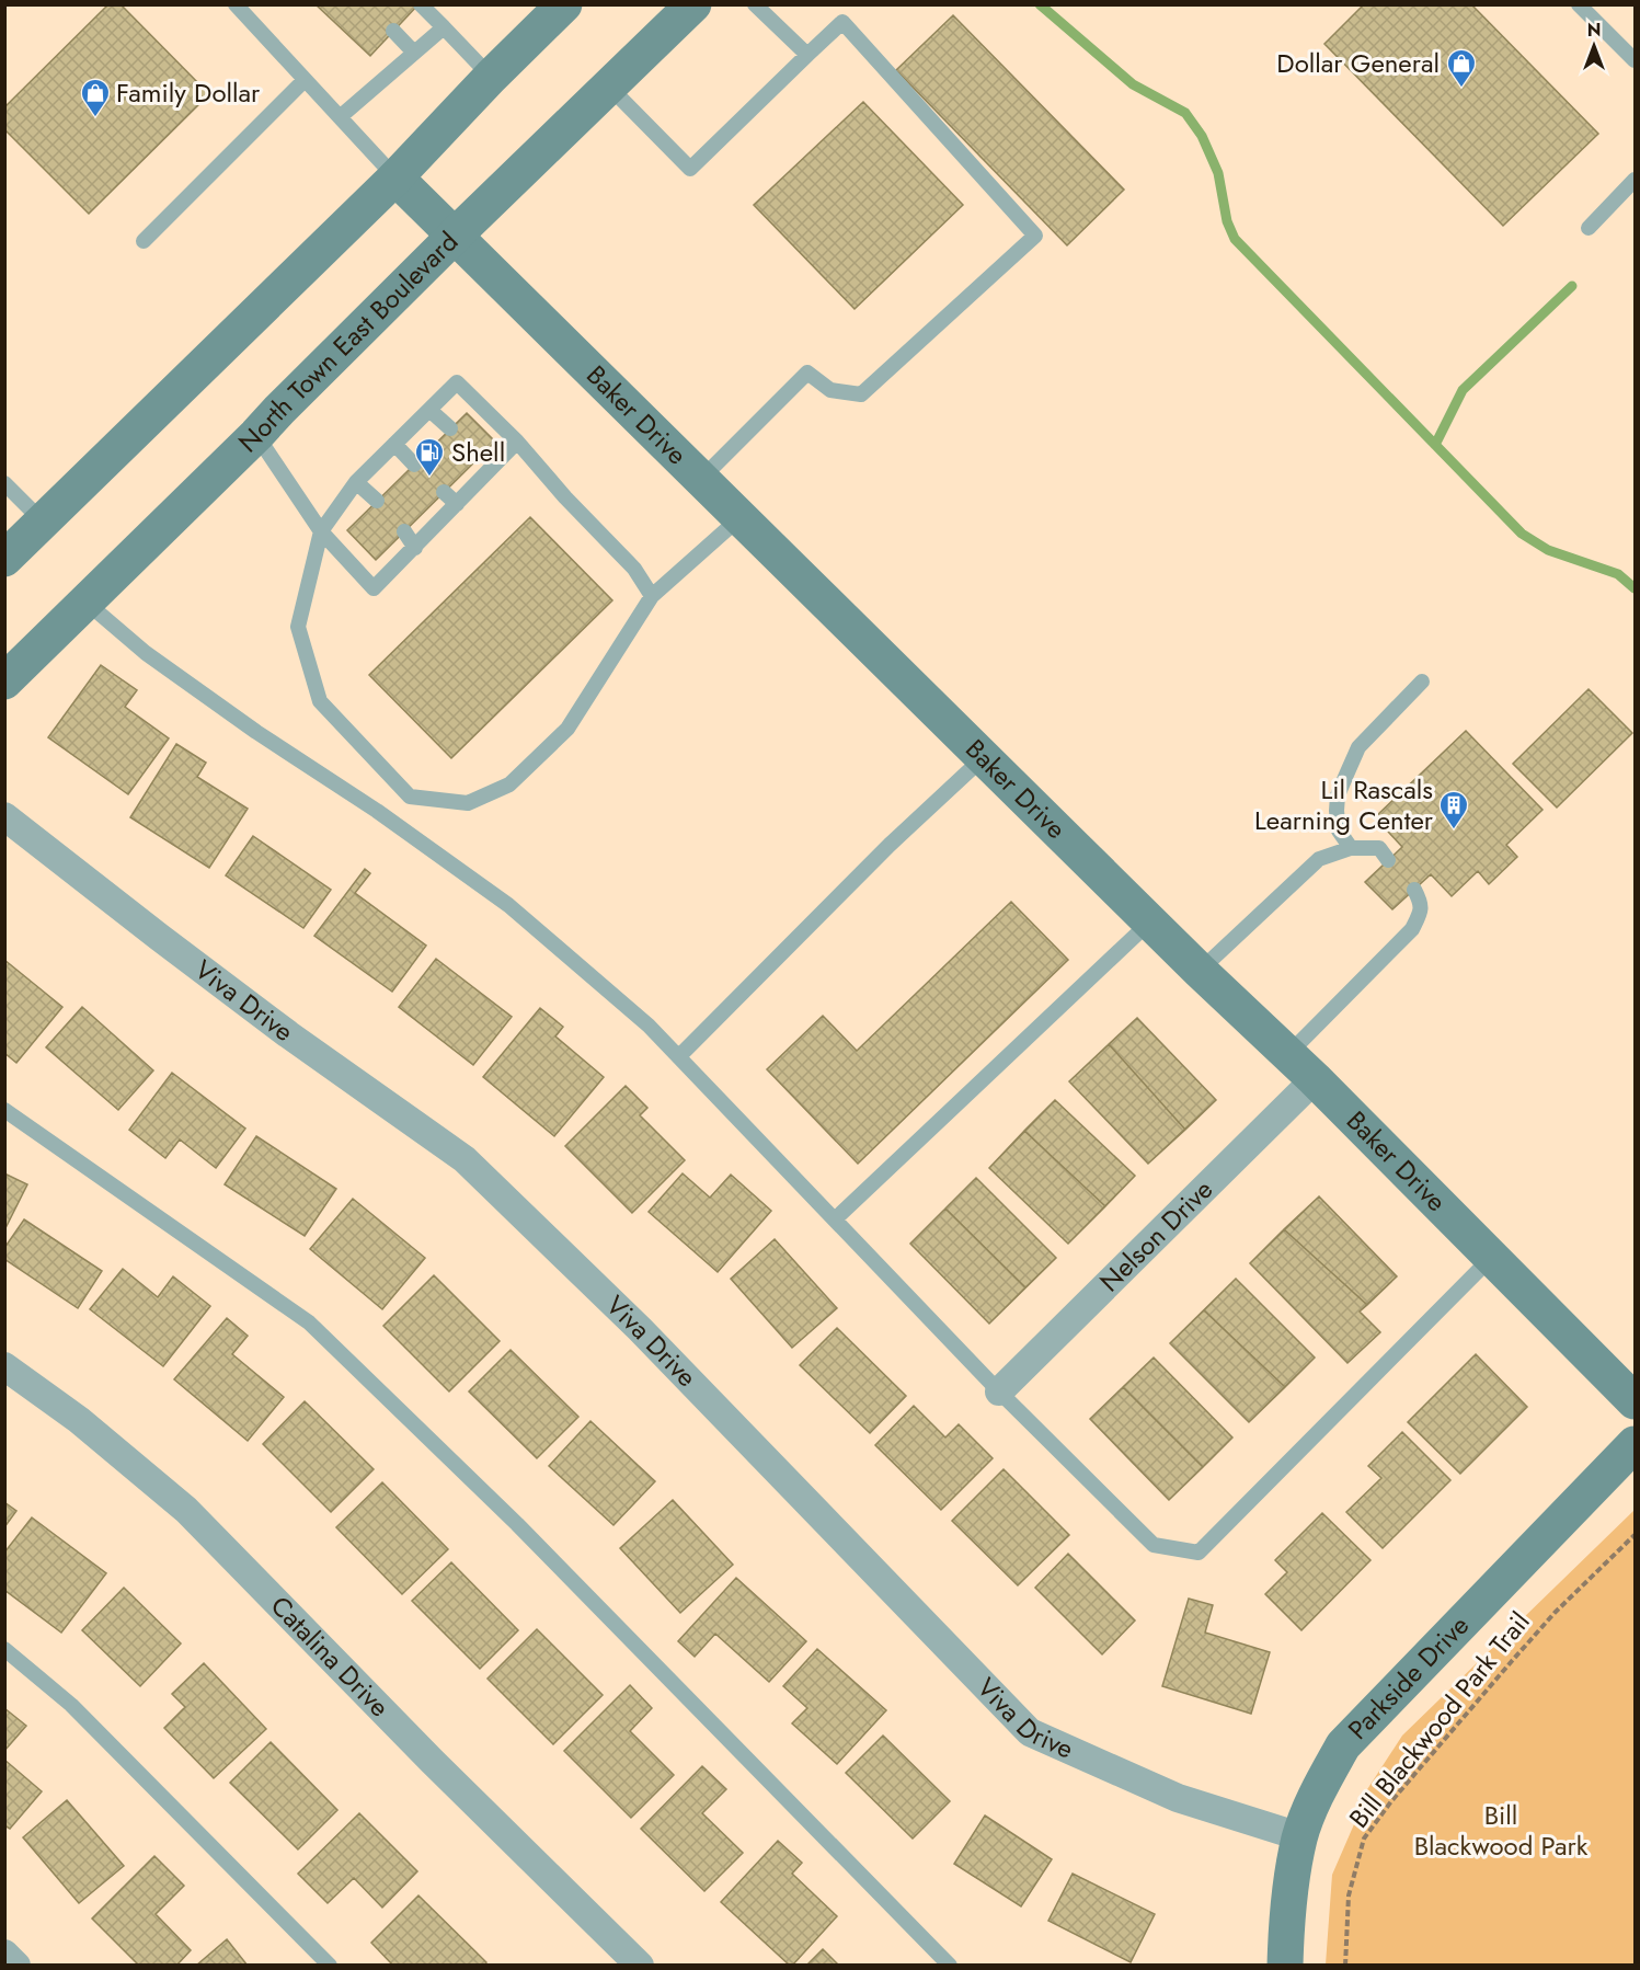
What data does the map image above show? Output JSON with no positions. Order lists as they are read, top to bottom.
{
  "streets": {
    "street": [
      "North Town East Boulevard",
      "Baker Drive",
      "Viva Drive",
      "Nelson Drive",
      "Catalina Drive",
      "Parkside Drive"
    ],
    "path": ["Bill Blackwood Park Trail"]
  },
  "crossings": [
    ["North Town East Boulevard", "Baker Drive"],
    ["Baker Drive", "Nelson Drive"],
    ["Viva Drive", "Parkside Drive"]
  ],
  "parks": ["Bill Blackwood Park"],
  "places": {
    "shop": ["Dollar General", "Family Dollar"],
    "fuel station": ["Shell"],
    "building": ["Lil Rascals Learning Center"]
  },
  "north": "top"
}
